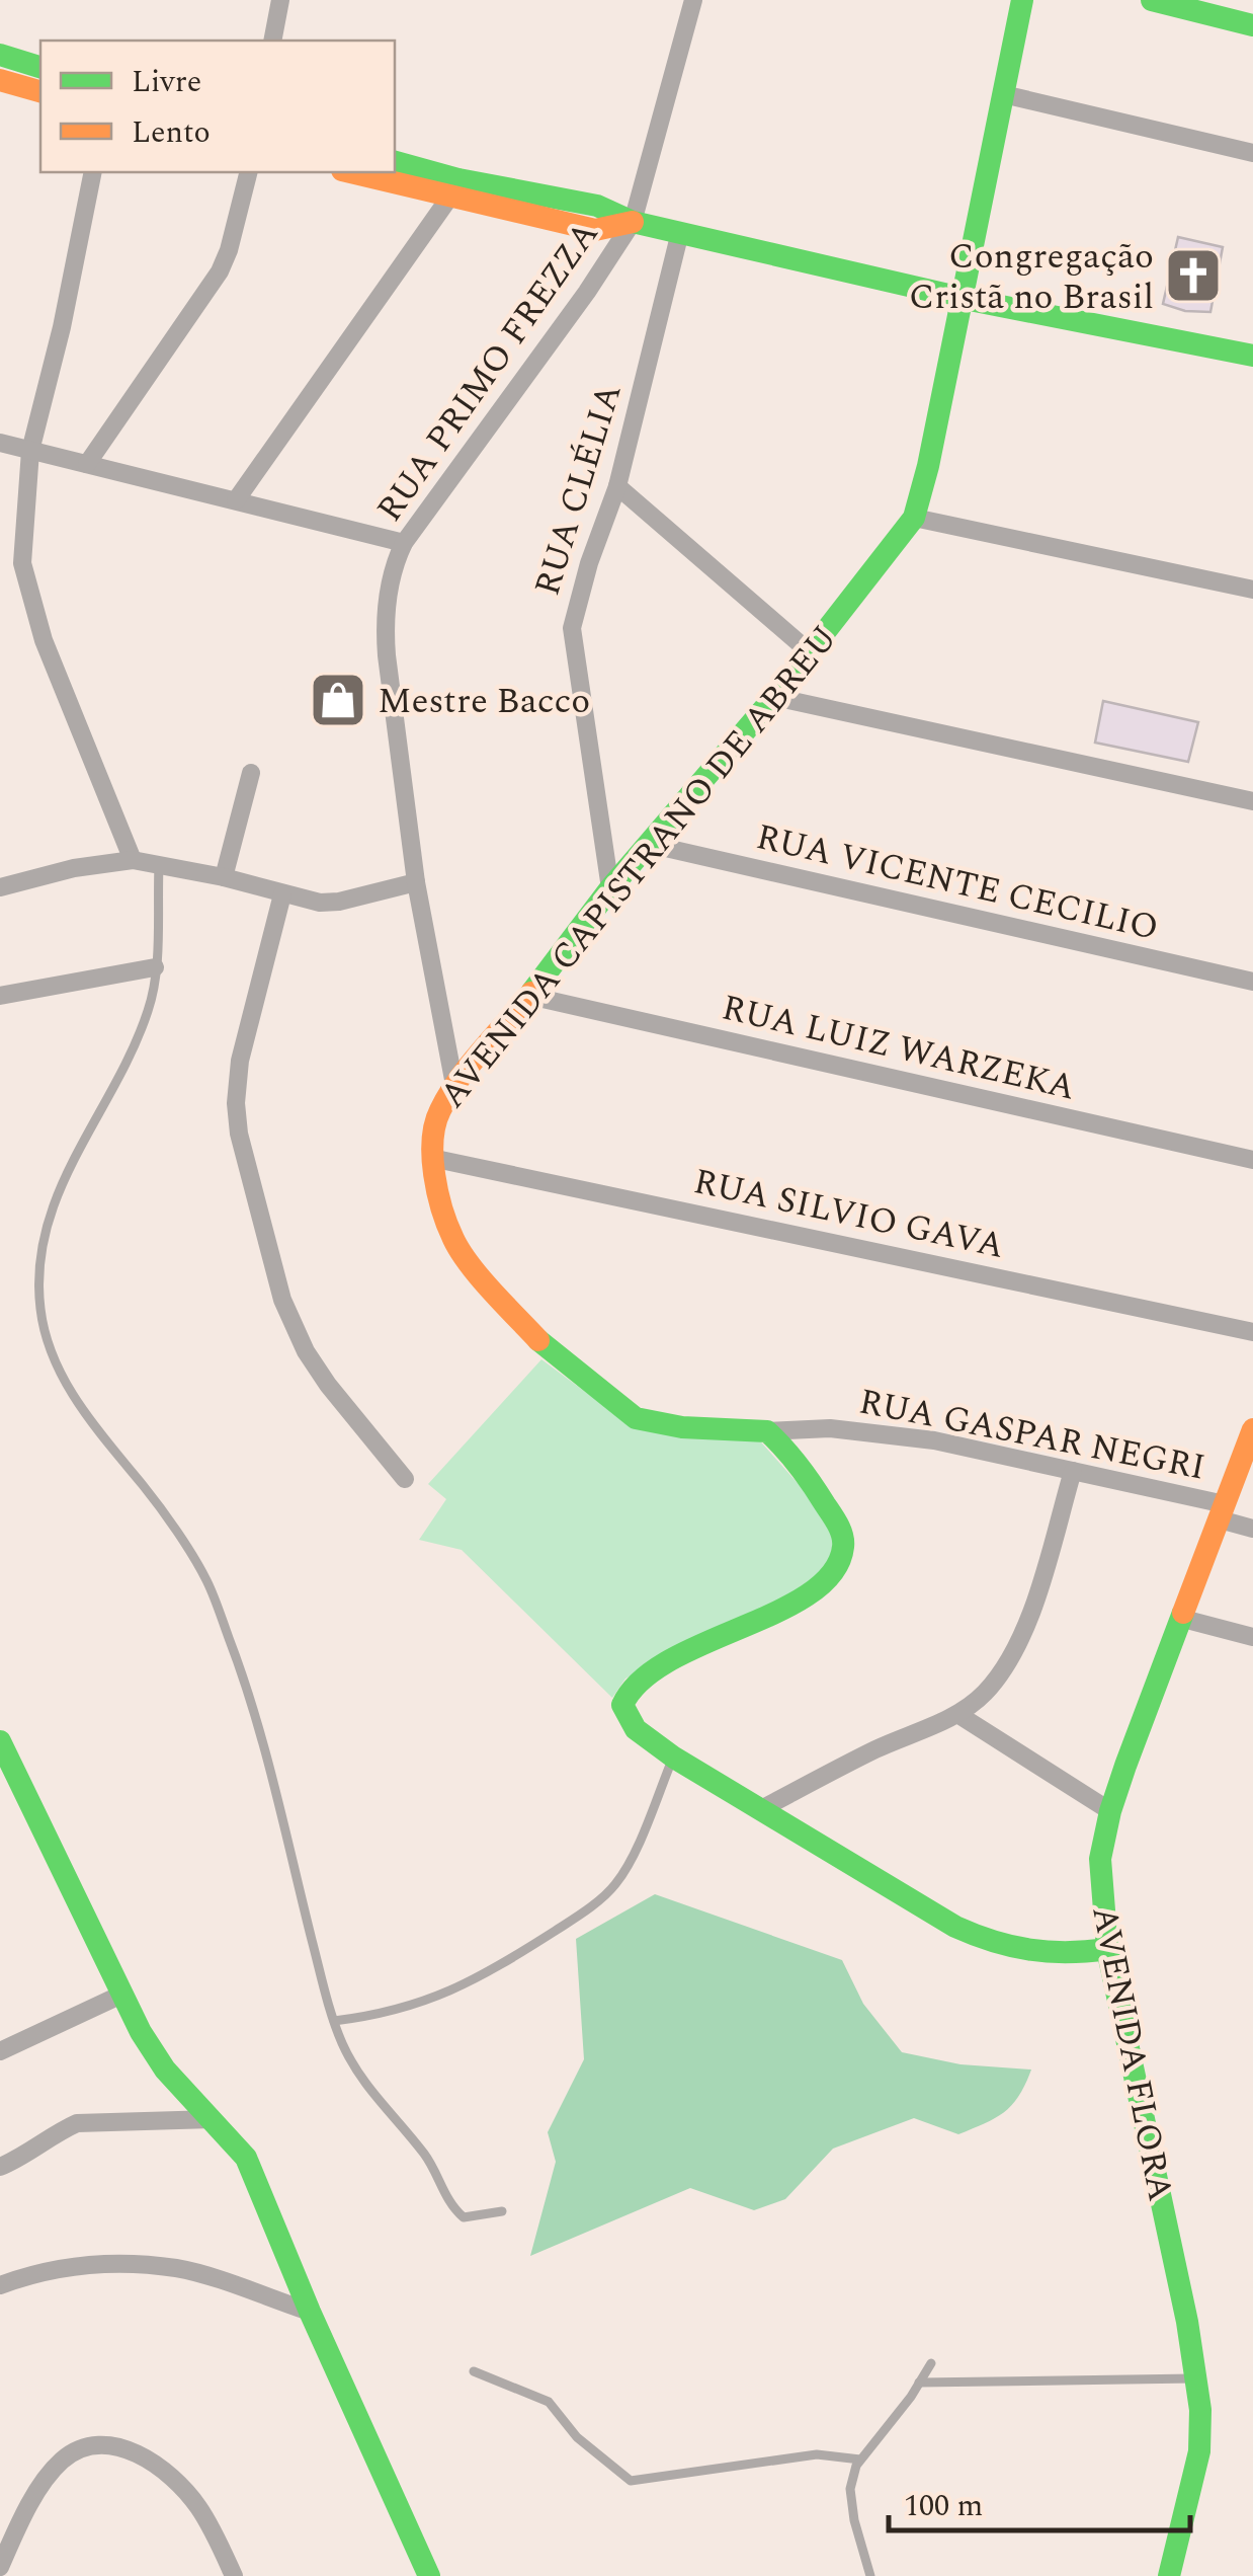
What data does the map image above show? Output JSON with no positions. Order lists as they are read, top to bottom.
{
  "streets": {
    "street": [
      "RUA PRIMO FREZZA",
      "RUA CLÉLIA",
      "AVENIDA CAPISTRANO DE ABREU",
      "RUA VICENTE CECILIO",
      "RUA LUIZ WARZEKA",
      "RUA SILVIO GAVA",
      "RUA GASPAR NEGRI",
      "AVENIDA FLORA"
    ]
  },
  "crossings": [
    ["RUA PRIMO FREZZA", "AVENIDA CAPISTRANO DE ABREU"],
    ["RUA CLÉLIA", "AVENIDA CAPISTRANO DE ABREU"],
    ["AVENIDA CAPISTRANO DE ABREU", "RUA VICENTE CECILIO"],
    ["AVENIDA CAPISTRANO DE ABREU", "RUA LUIZ WARZEKA"],
    ["AVENIDA CAPISTRANO DE ABREU", "RUA SILVIO GAVA"],
    ["AVENIDA CAPISTRANO DE ABREU", "RUA GASPAR NEGRI"],
    ["RUA GASPAR NEGRI", "AVENIDA FLORA"]
  ],
  "places": {
    "church": ["Congregação Cristã no Brasil"],
    "shop": ["Mestre Bacco"]
  },
  "legend": ["Livre", "Lento"],
  "scale_bar": "100 m"
}
